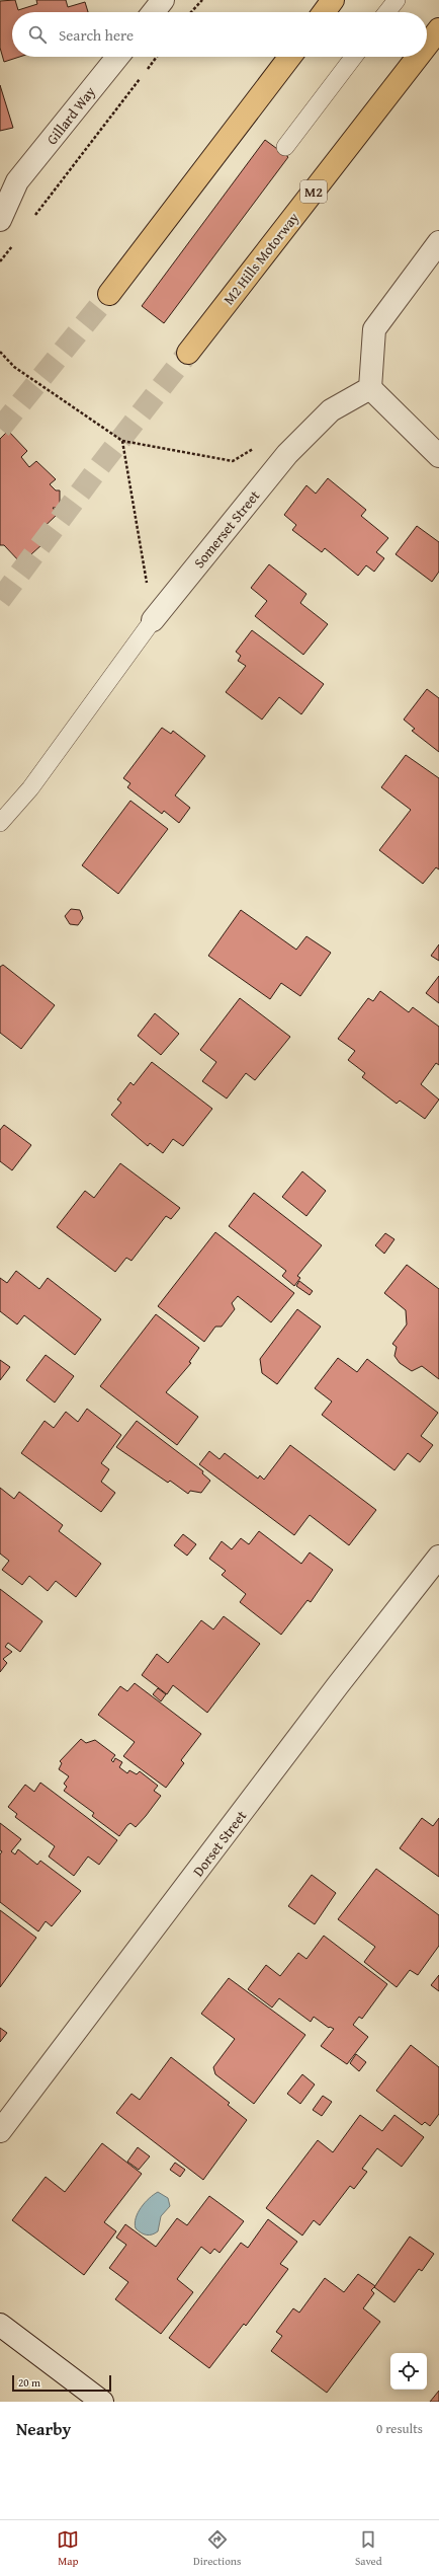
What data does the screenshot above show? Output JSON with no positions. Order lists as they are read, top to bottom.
{
  "streets": {
    "highway": ["M2", "M2 Hills Motorway"],
    "street": ["Gillard Way", "Somerset Street", "Dorset Street"]
  },
  "scale_bar": "20 m",
  "page": {
    "search": "Search here",
    "scale": "20 m",
    "heading": ["Nearby", "0 results"],
    "nav": ["Map", "Directions", "Saved"]
  }
}
